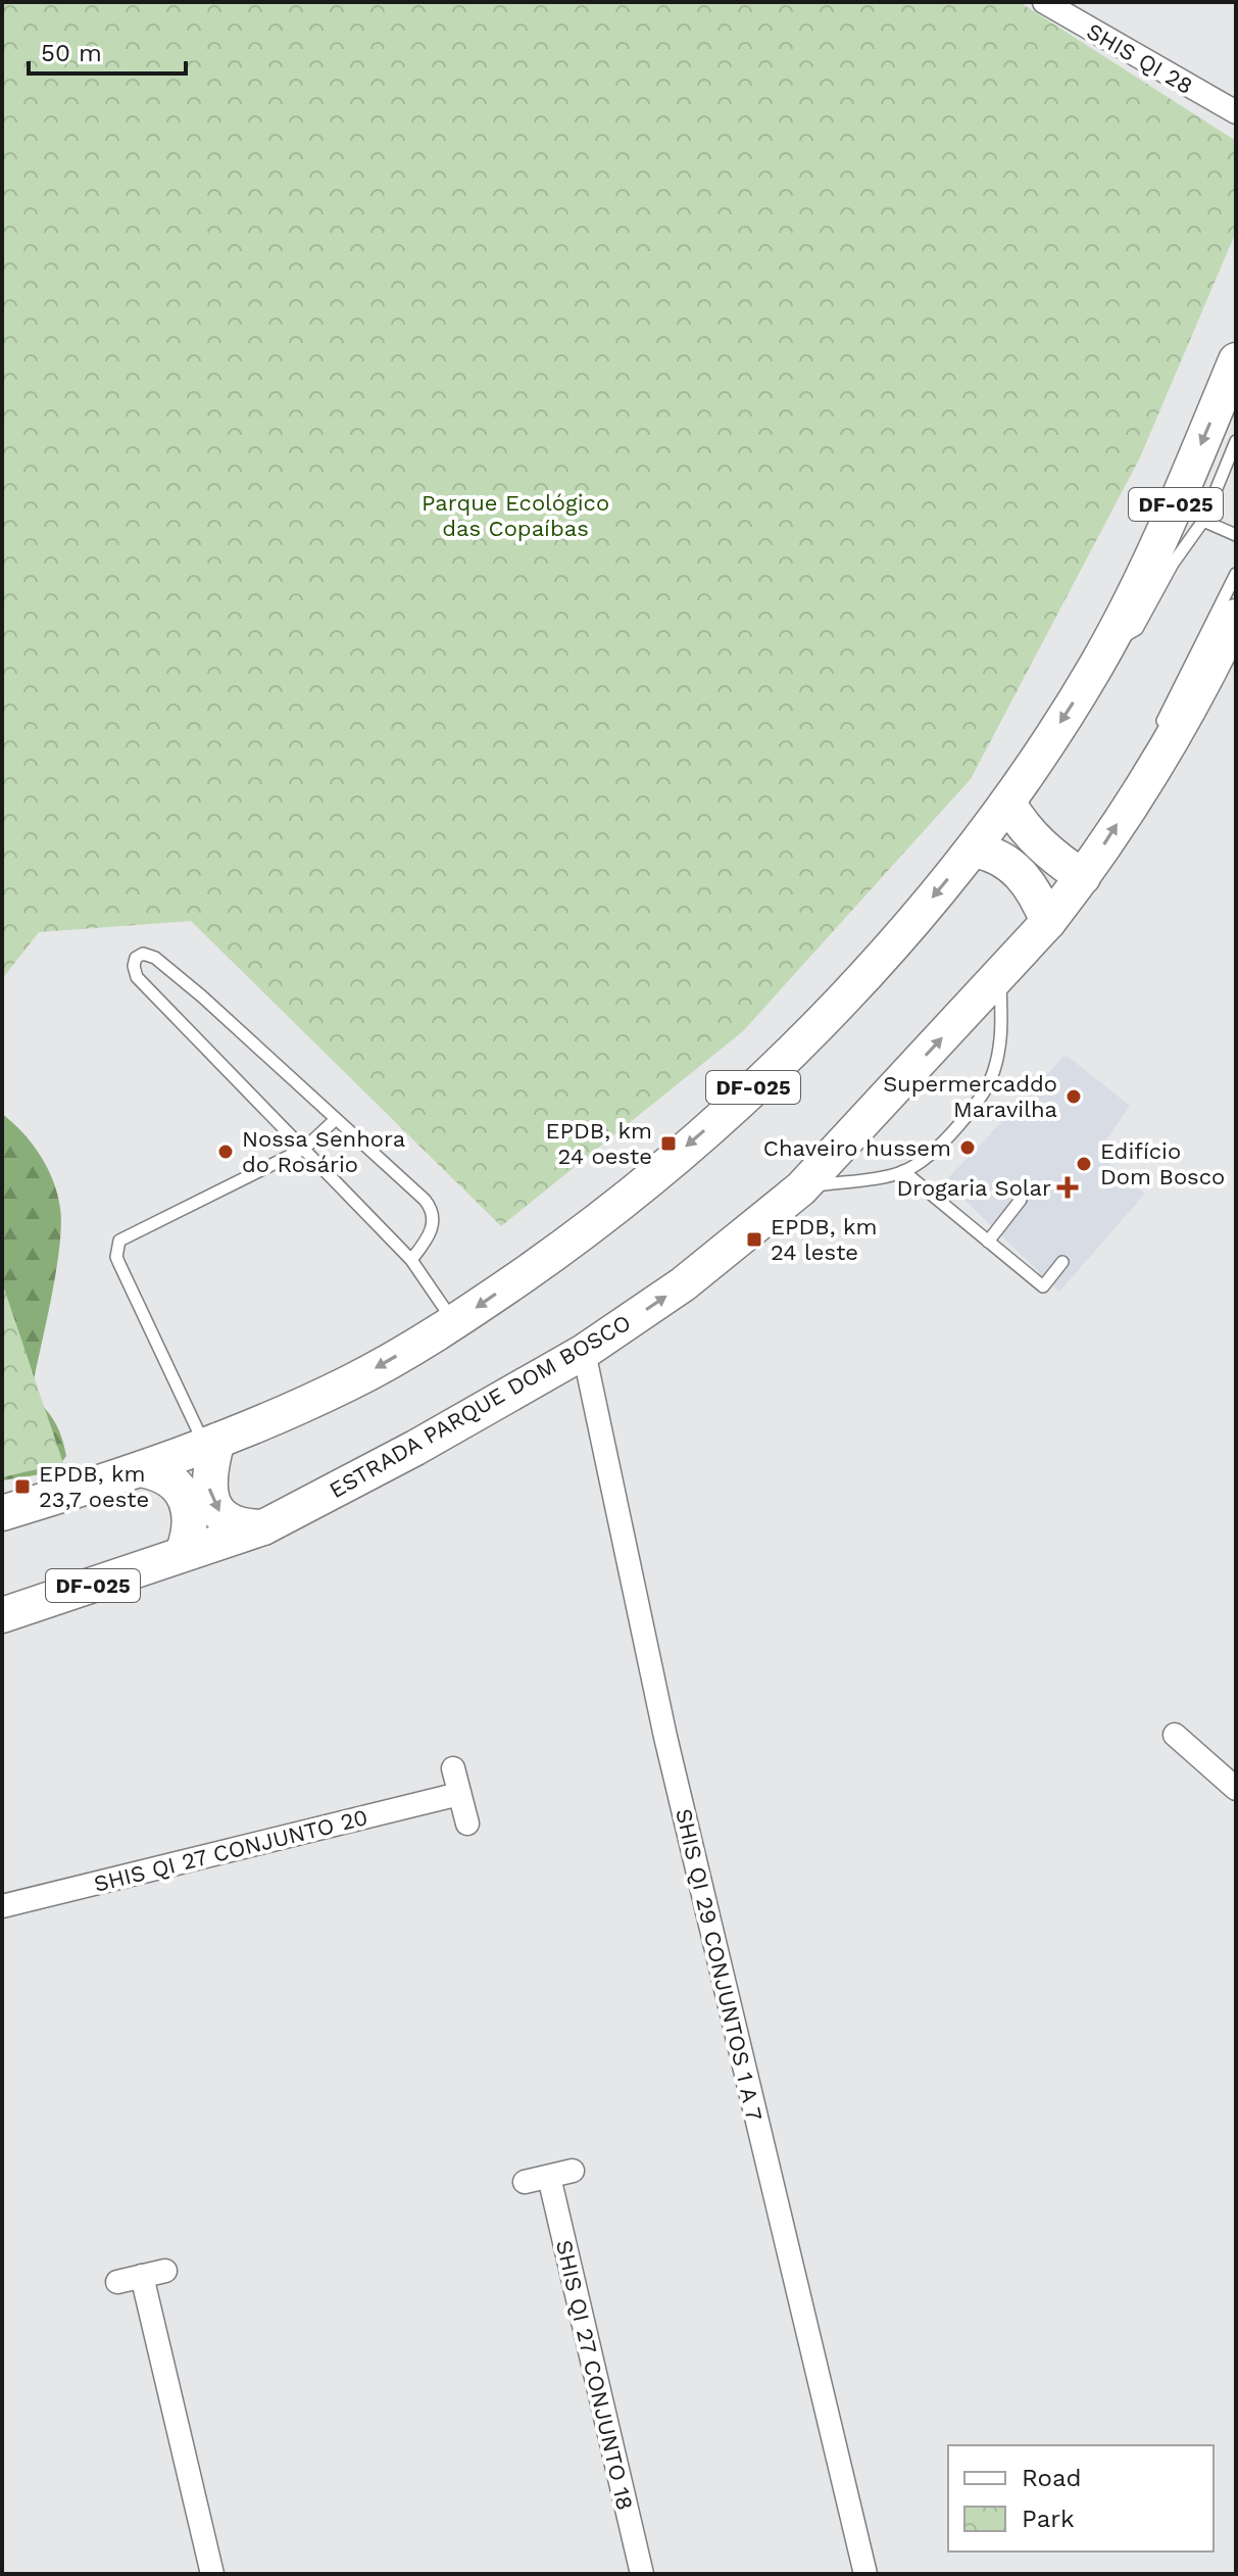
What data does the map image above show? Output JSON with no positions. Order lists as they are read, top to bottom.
{
  "streets": {
    "main road": ["DF-025", "ESTRADA PARQUE DOM BOSCO"],
    "street": [
      "SHIS QI 28",
      "SHIS QI 27 CONJUNTO 20",
      "SHIS QI 29 CONJUNTOS 1 A 7",
      "SHIS QI 27 CONJUNTO 18"
    ]
  },
  "crossings": [
    ["ESTRADA PARQUE DOM BOSCO", "SHIS QI 29 CONJUNTOS 1 A 7"]
  ],
  "parks": ["Parque Ecológico das Copaíbas"],
  "places": {
    "other": [
      "Supermercaddo Maravilha",
      "Chaveiro hussem",
      "Nossa Senhora do Rosário",
      "Edifício Dom Bosco"
    ],
    "transit": ["EPDB, km 24 oeste", "EPDB, km 24 leste", "EPDB, km 23,7 oeste"],
    "health": ["Drogaria Solar"]
  },
  "legend": ["Road", "Park"],
  "scale_bar": "50 m"
}
